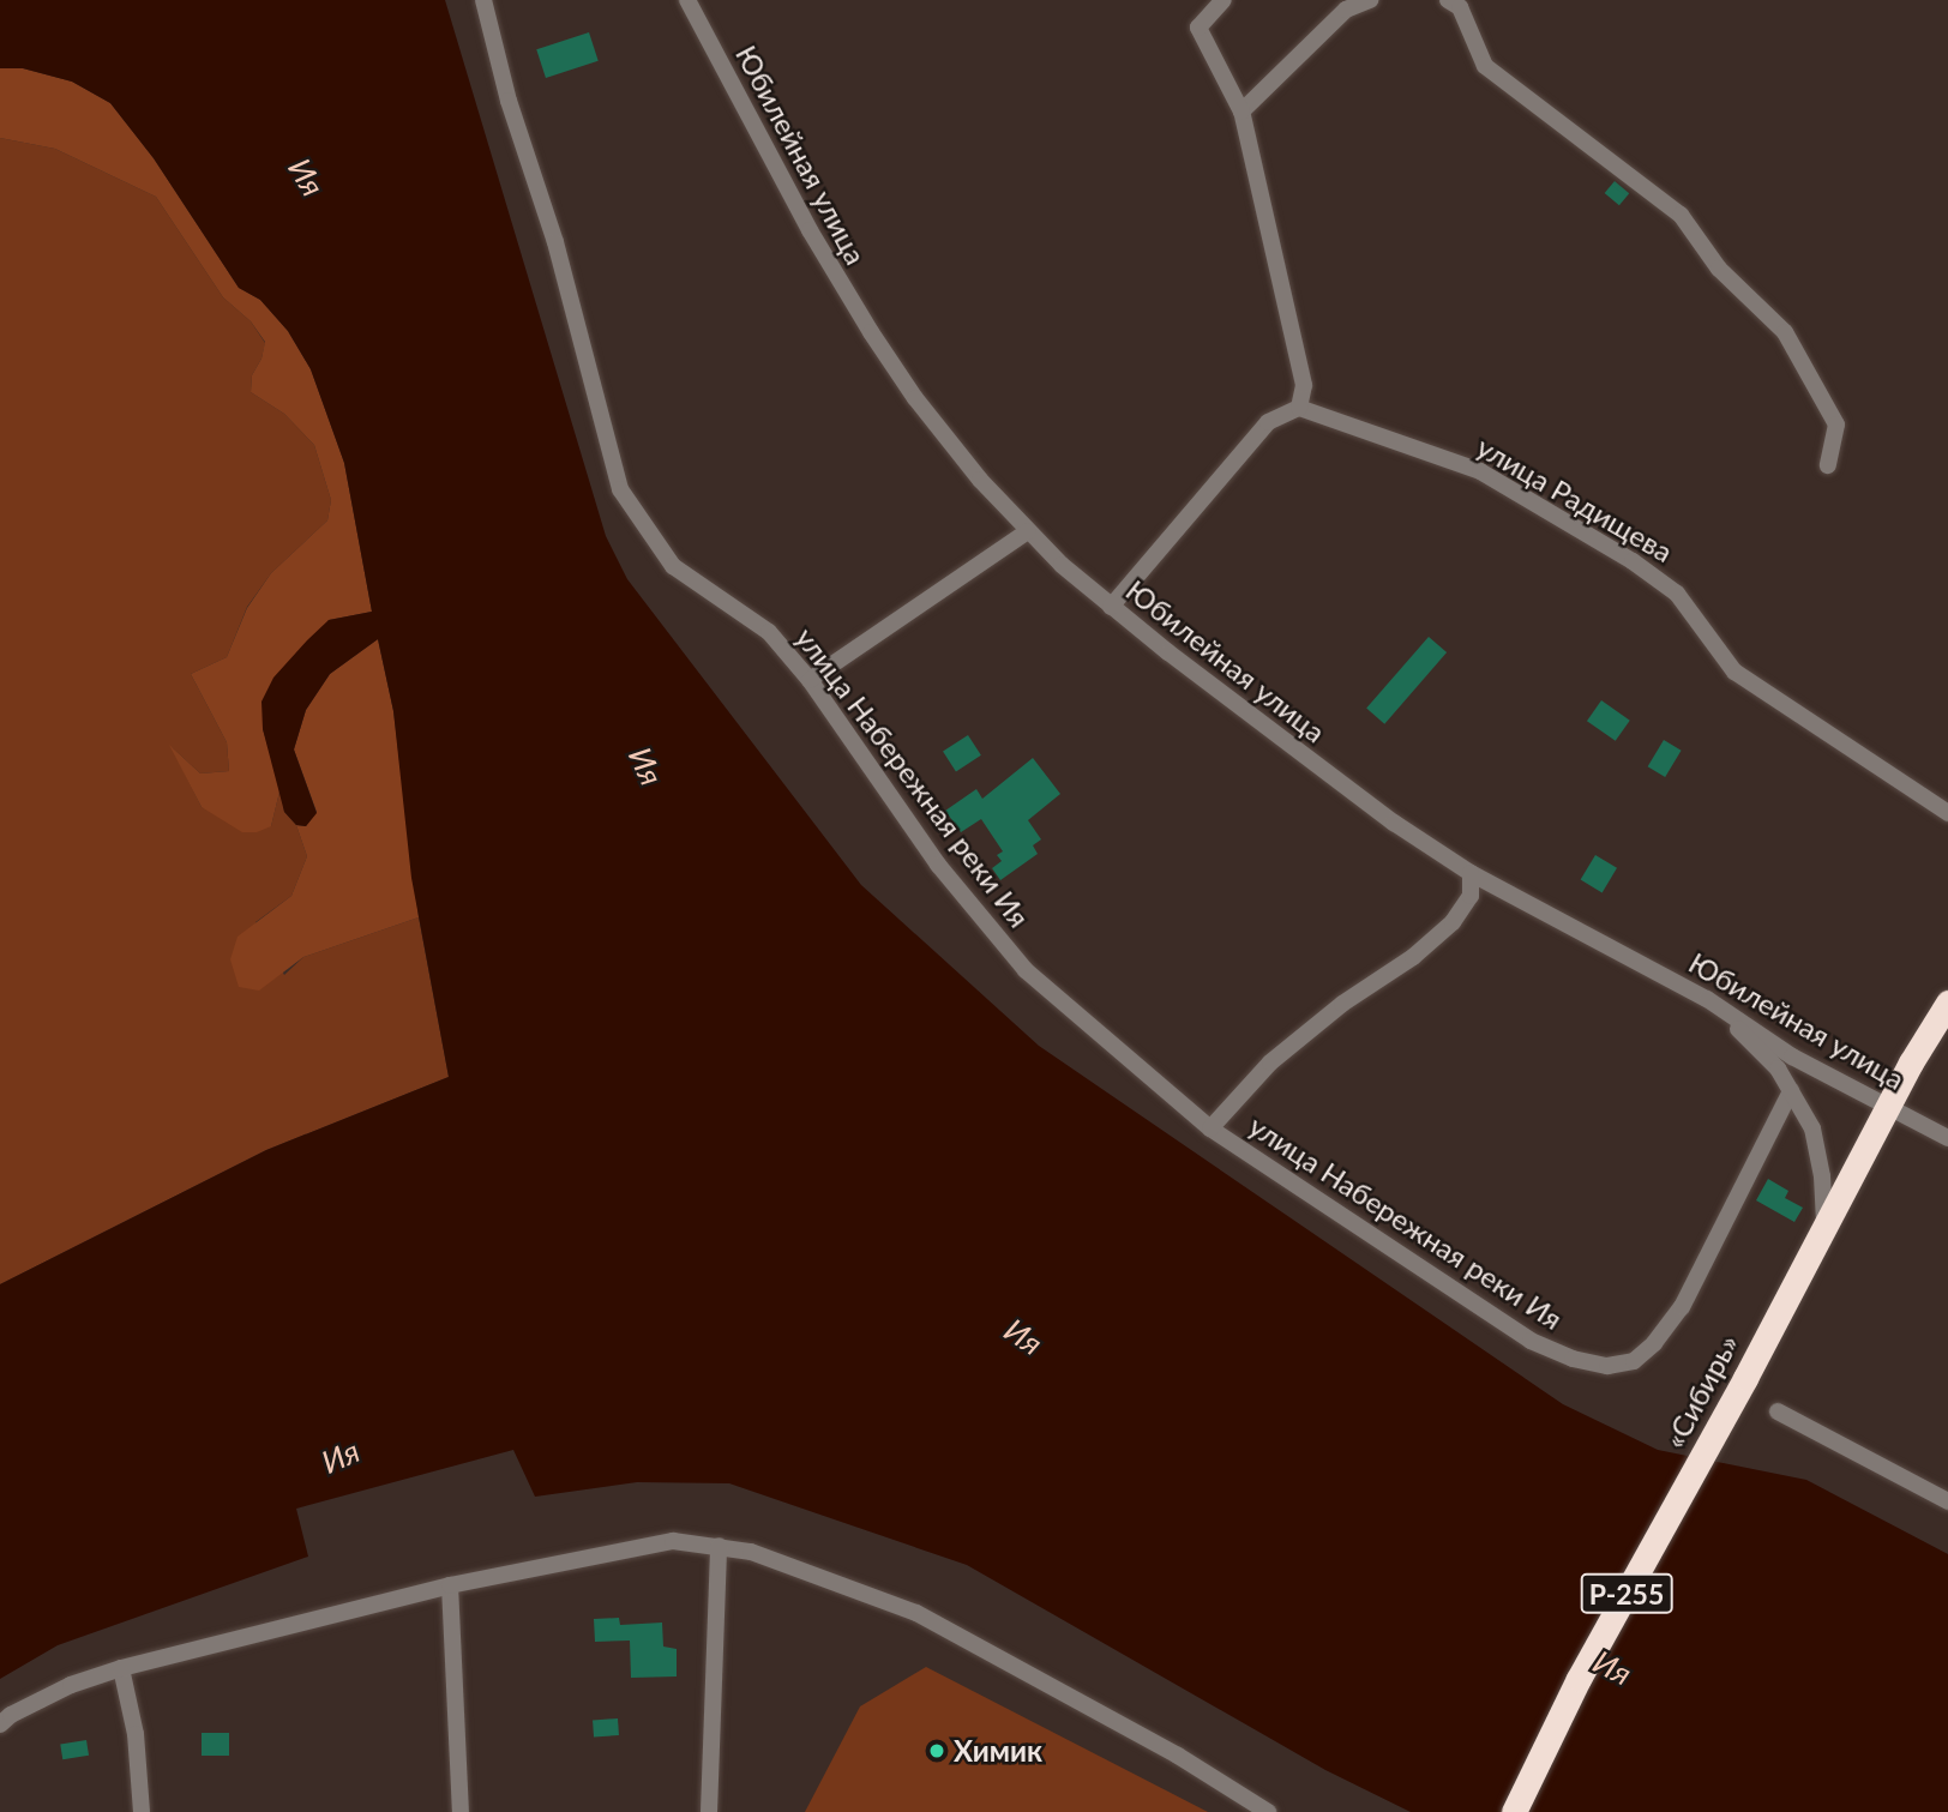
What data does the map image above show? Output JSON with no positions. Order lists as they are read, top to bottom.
{
  "streets": {
    "highway": ["«Сибирь»", "Р-255"],
    "street": ["Юбилейная улица", "улица Радищева", "улица Набережная реки Ия"]
  },
  "crossings": [
    ["Юбилейная улица", "«Сибирь»"]
  ],
  "water": ["Ия"],
  "places": ["Химик"]
}
